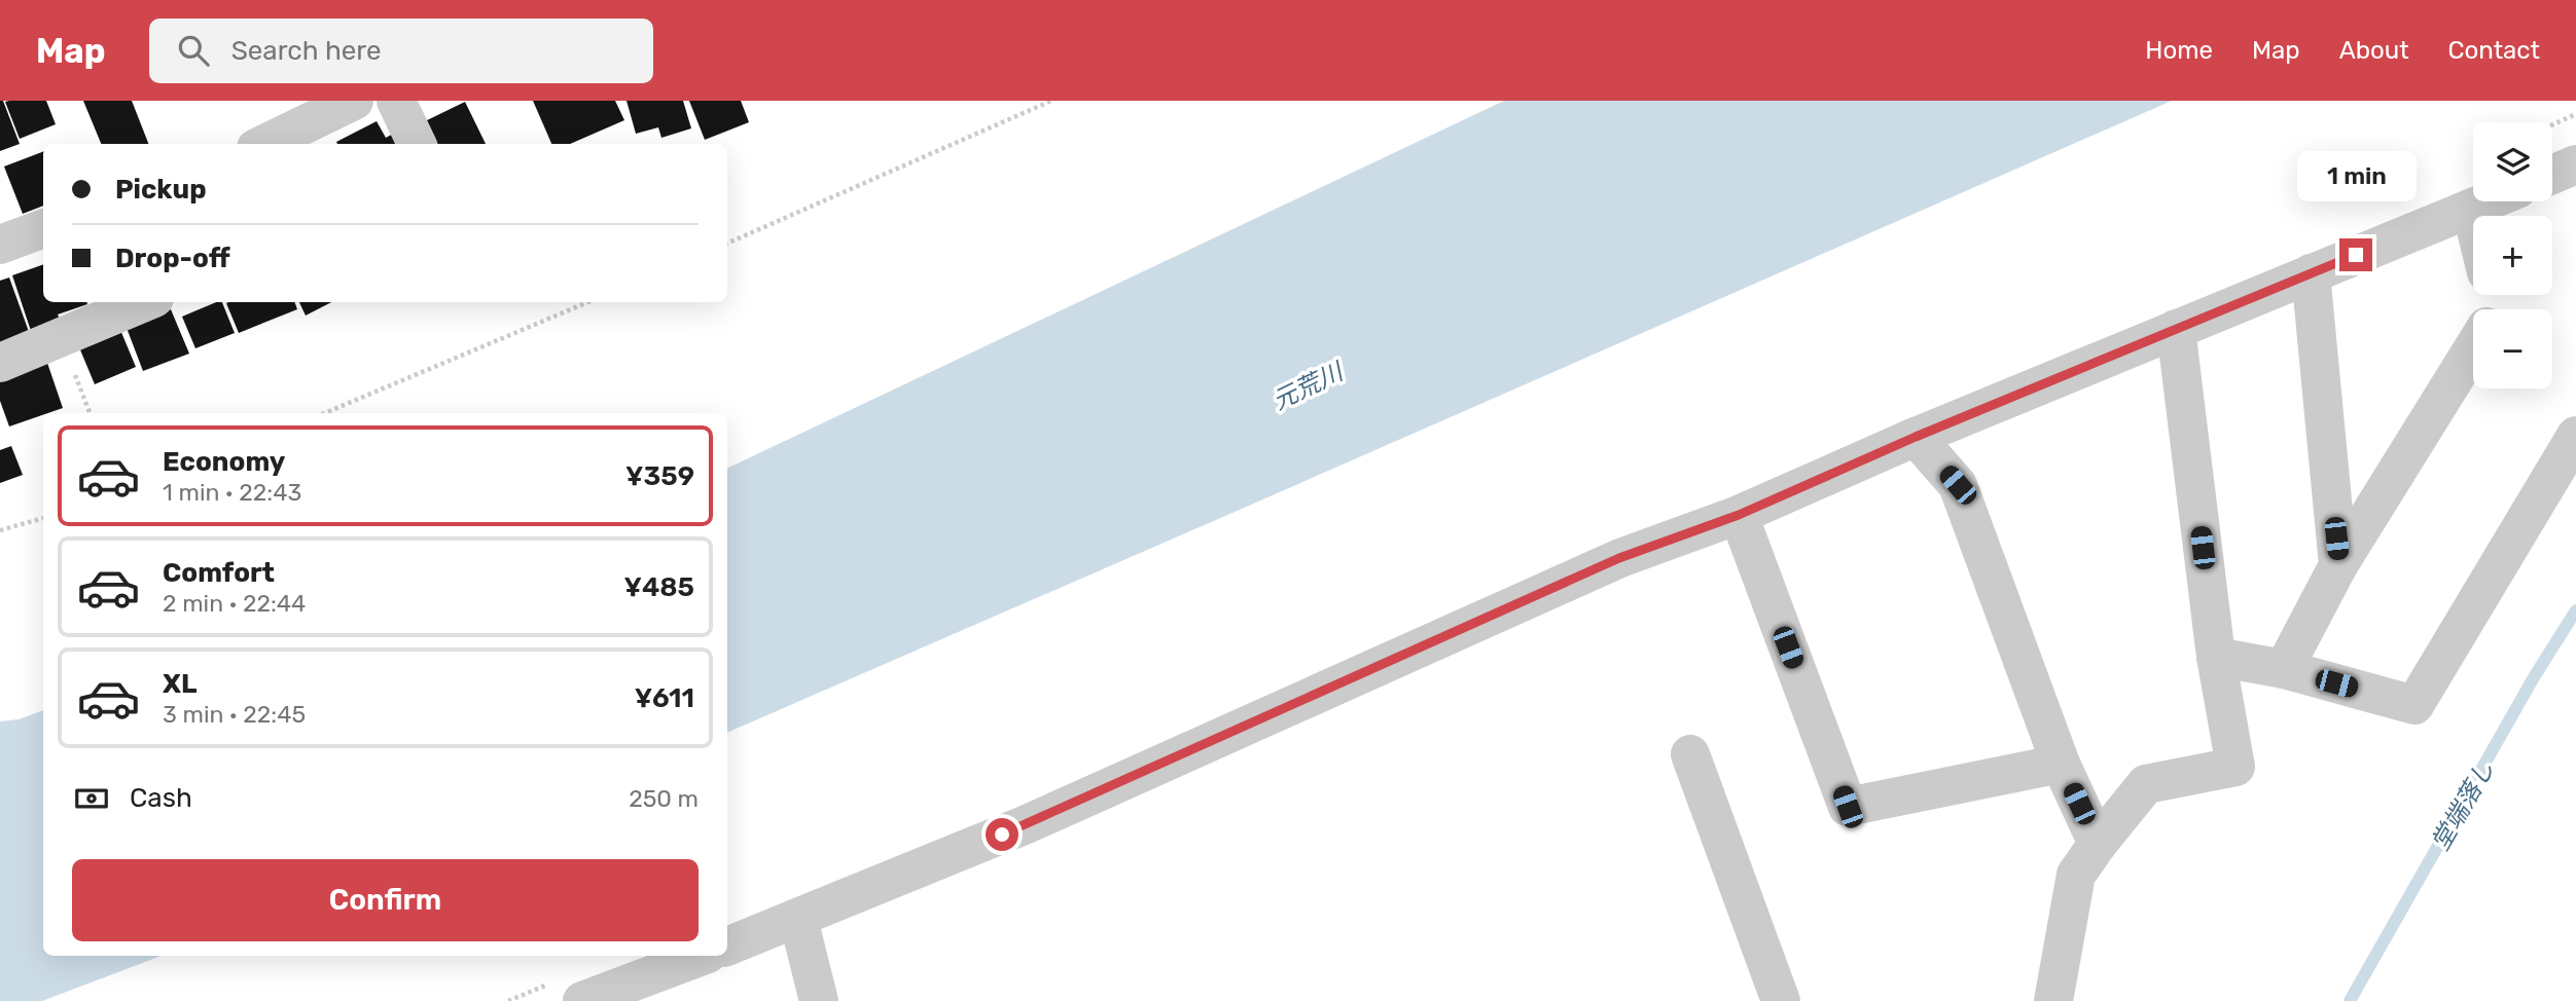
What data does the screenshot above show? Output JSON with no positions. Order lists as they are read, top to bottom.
{
  "water": ["元荒川", "堂端落し"],
  "page": {
    "header": "Map",
    "search": "Search here",
    "nav": [
      "Home",
      "Map",
      "About",
      "Contact"
    ],
    "map_buttons": ["+", "−"],
    "banner": ["Pickup", "Drop-off"],
    "bubble": "1 min",
    "list": [
      {
        "name": "Economy",
        "note": "1 min · 22:43",
        "value": "¥359"
      },
      {
        "name": "Comfort",
        "note": "2 min · 22:44",
        "value": "¥485"
      },
      {
        "name": "XL",
        "note": "3 min · 22:45",
        "value": "¥611"
      }
    ],
    "pay": ["Cash", "250 m"],
    "buttons": "Confirm"
  }
}
